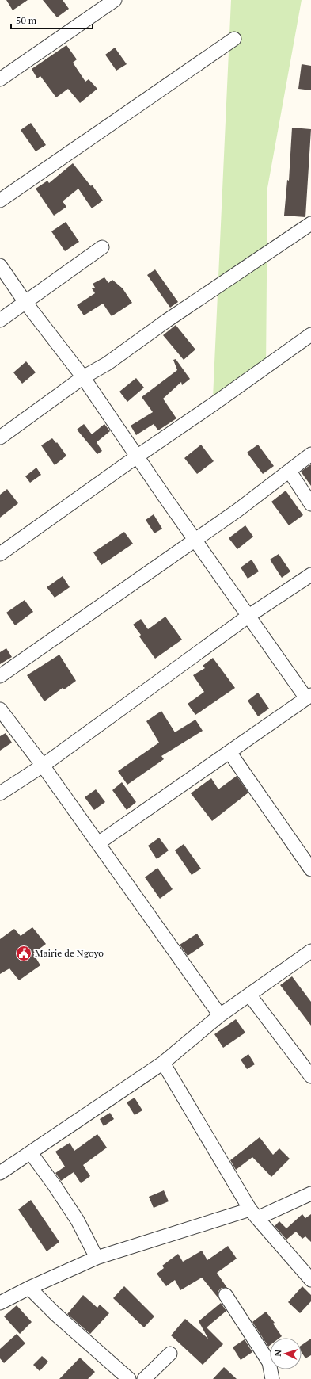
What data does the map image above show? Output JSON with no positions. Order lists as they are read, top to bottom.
{
  "places": {
    "public building": ["Mairie de Ngoyo"]
  },
  "scale_bar": "50 m",
  "north": "left"
}
